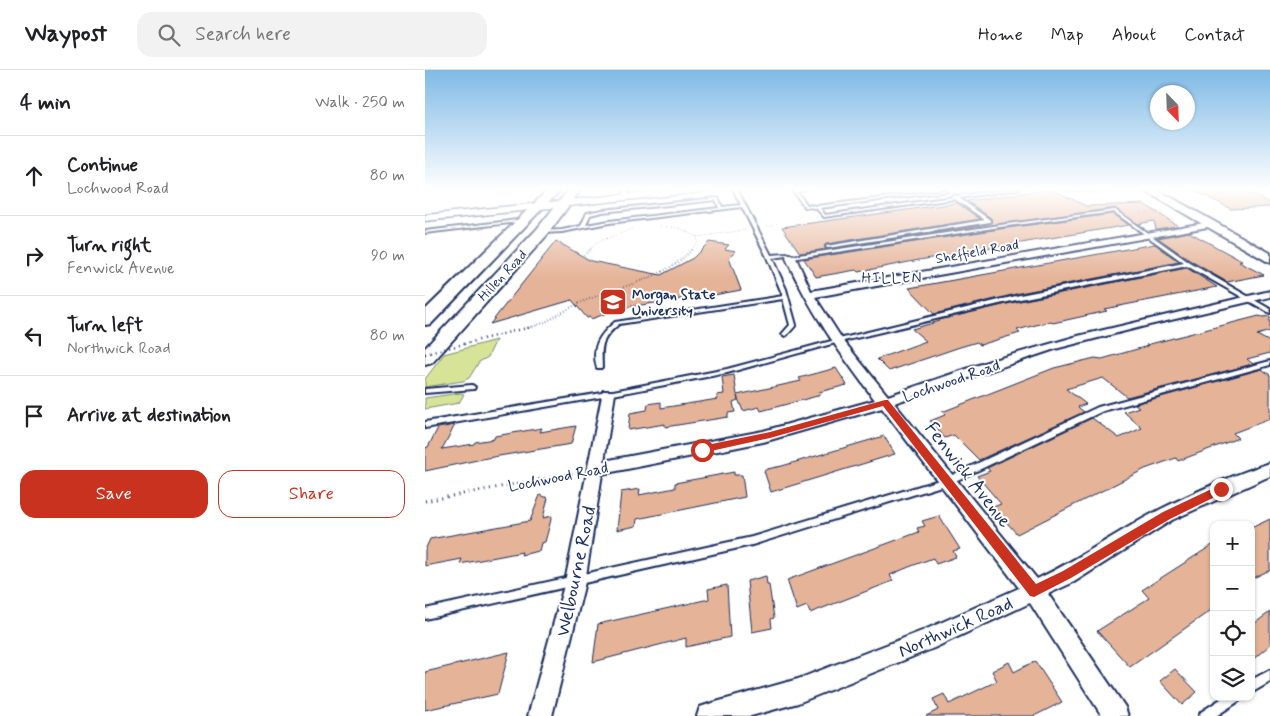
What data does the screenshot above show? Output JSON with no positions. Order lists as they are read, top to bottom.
{
  "streets": {
    "main road": ["Hillen Road"],
    "street": [
      "Sheffield Road",
      "Lochwood Road",
      "Fenwick Avenue",
      "Welbourne Road",
      "Northwick Road"
    ]
  },
  "crossings": [
    ["Sheffield Road", "Fenwick Avenue"],
    ["Lochwood Road", "Fenwick Avenue"],
    ["Lochwood Road", "Welbourne Road"],
    ["Fenwick Avenue", "Northwick Road"]
  ],
  "districts": ["HILLEN"],
  "places": {
    "school or university": ["Morgan State University"]
  },
  "north": "bottom right",
  "page": {
    "header": "Waypost",
    "search": "Search here",
    "nav": [
      "Home",
      "Map",
      "About",
      "Contact"
    ],
    "heading": ["4 min", "Walk · 250 m"],
    "list": [
      ["Continue", "Lochwood Road", "80 m"],
      ["Turn right", "Fenwick Avenue", "90 m"],
      ["Turn left", "Northwick Road", "80 m"],
      "Arrive at destination"
    ],
    "buttons": ["Save", "Share"],
    "map_buttons": ["+", "−"]
  }
}
